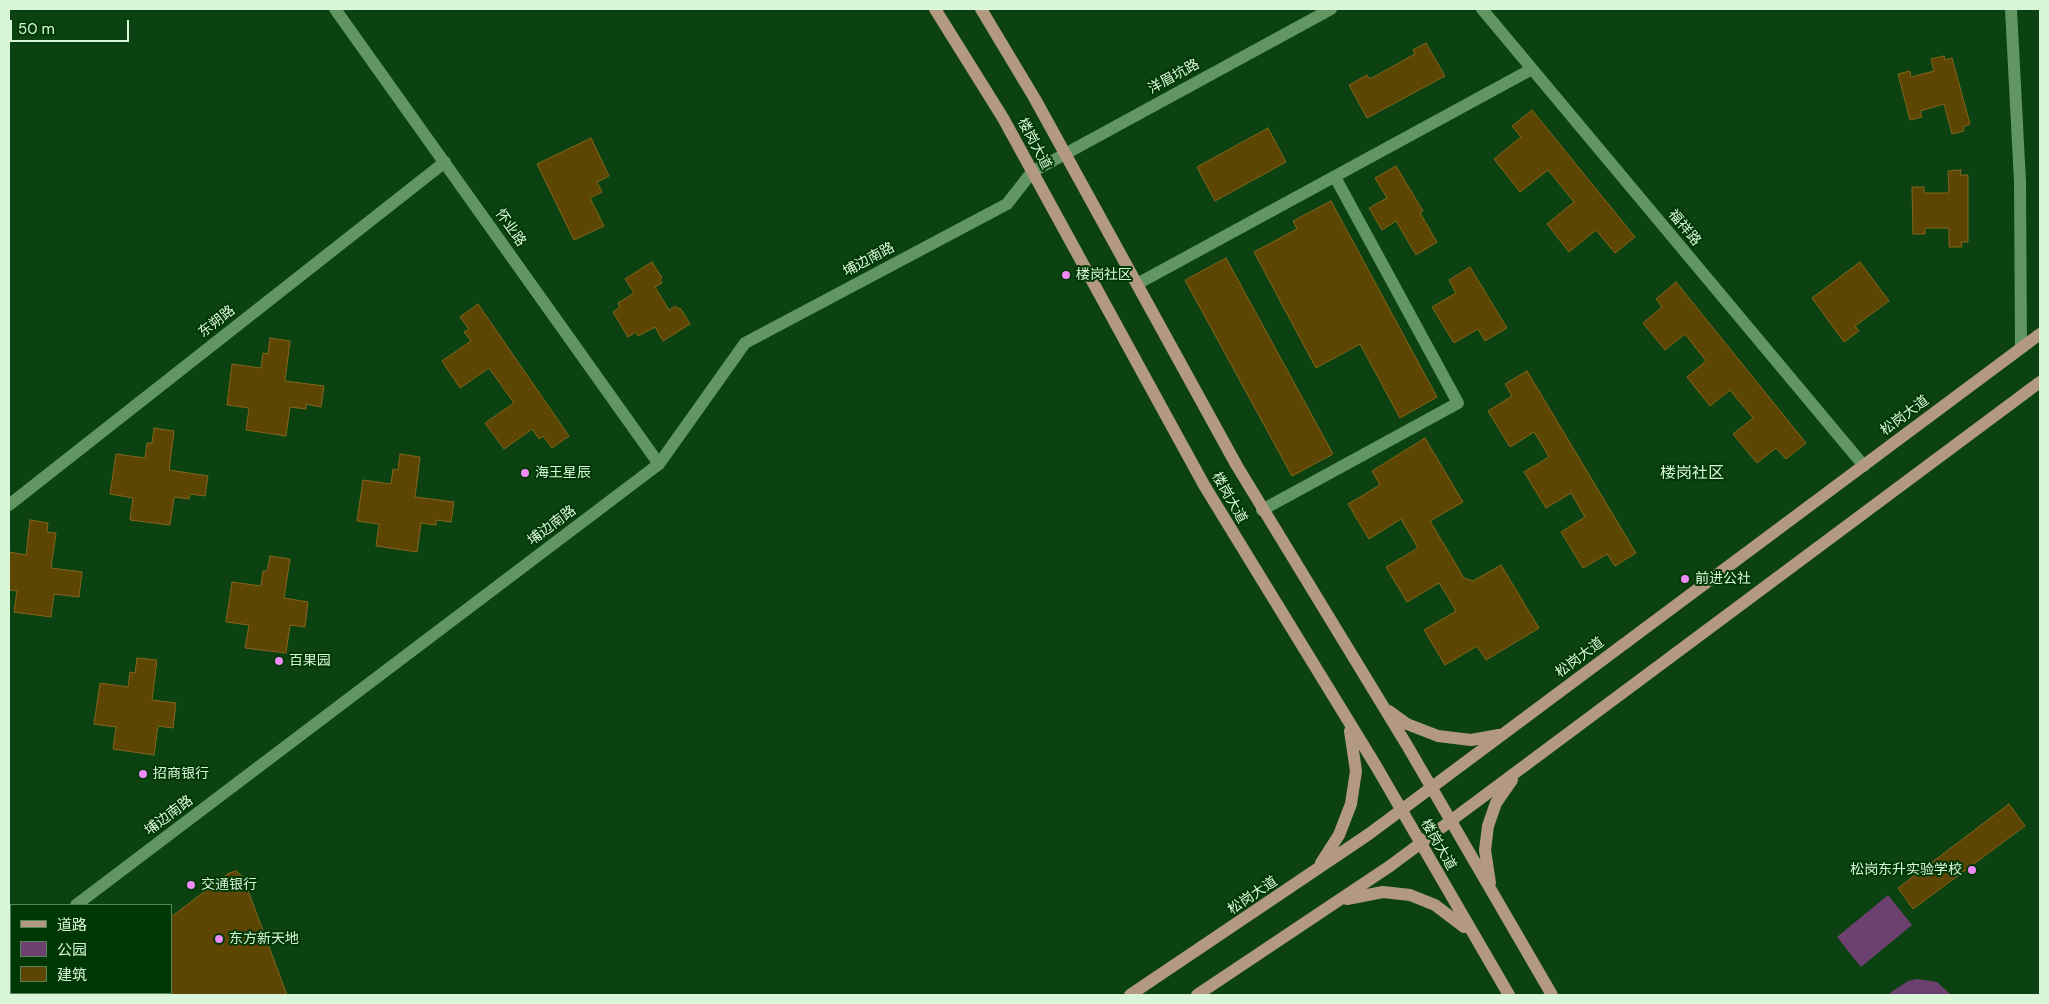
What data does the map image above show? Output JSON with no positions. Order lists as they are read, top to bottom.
{
  "streets": {
    "main road": ["楼岗大道", "松岗大道"],
    "street": [
      "洋眉坑路",
      "怀业路",
      "福祥路",
      "埔边南路",
      "东朔路"
    ]
  },
  "crossings": [
    ["洋眉坑路", "楼岗大道"],
    ["洋眉坑路", "埔边南路"],
    ["楼岗大道", "埔边南路"],
    ["楼岗大道", "松岗大道"],
    ["怀业路", "埔边南路"],
    ["怀业路", "东朔路"],
    ["福祥路", "松岗大道"]
  ],
  "districts": ["楼岗社区"],
  "places": [
    "楼岗社区",
    "海王星辰",
    "前进公社",
    "百果园",
    "招商银行",
    "松岗东升实验学校",
    "交通银行",
    "东方新天地"
  ],
  "legend": ["道路", "公园", "建筑"],
  "scale_bar": "50 m"
}
